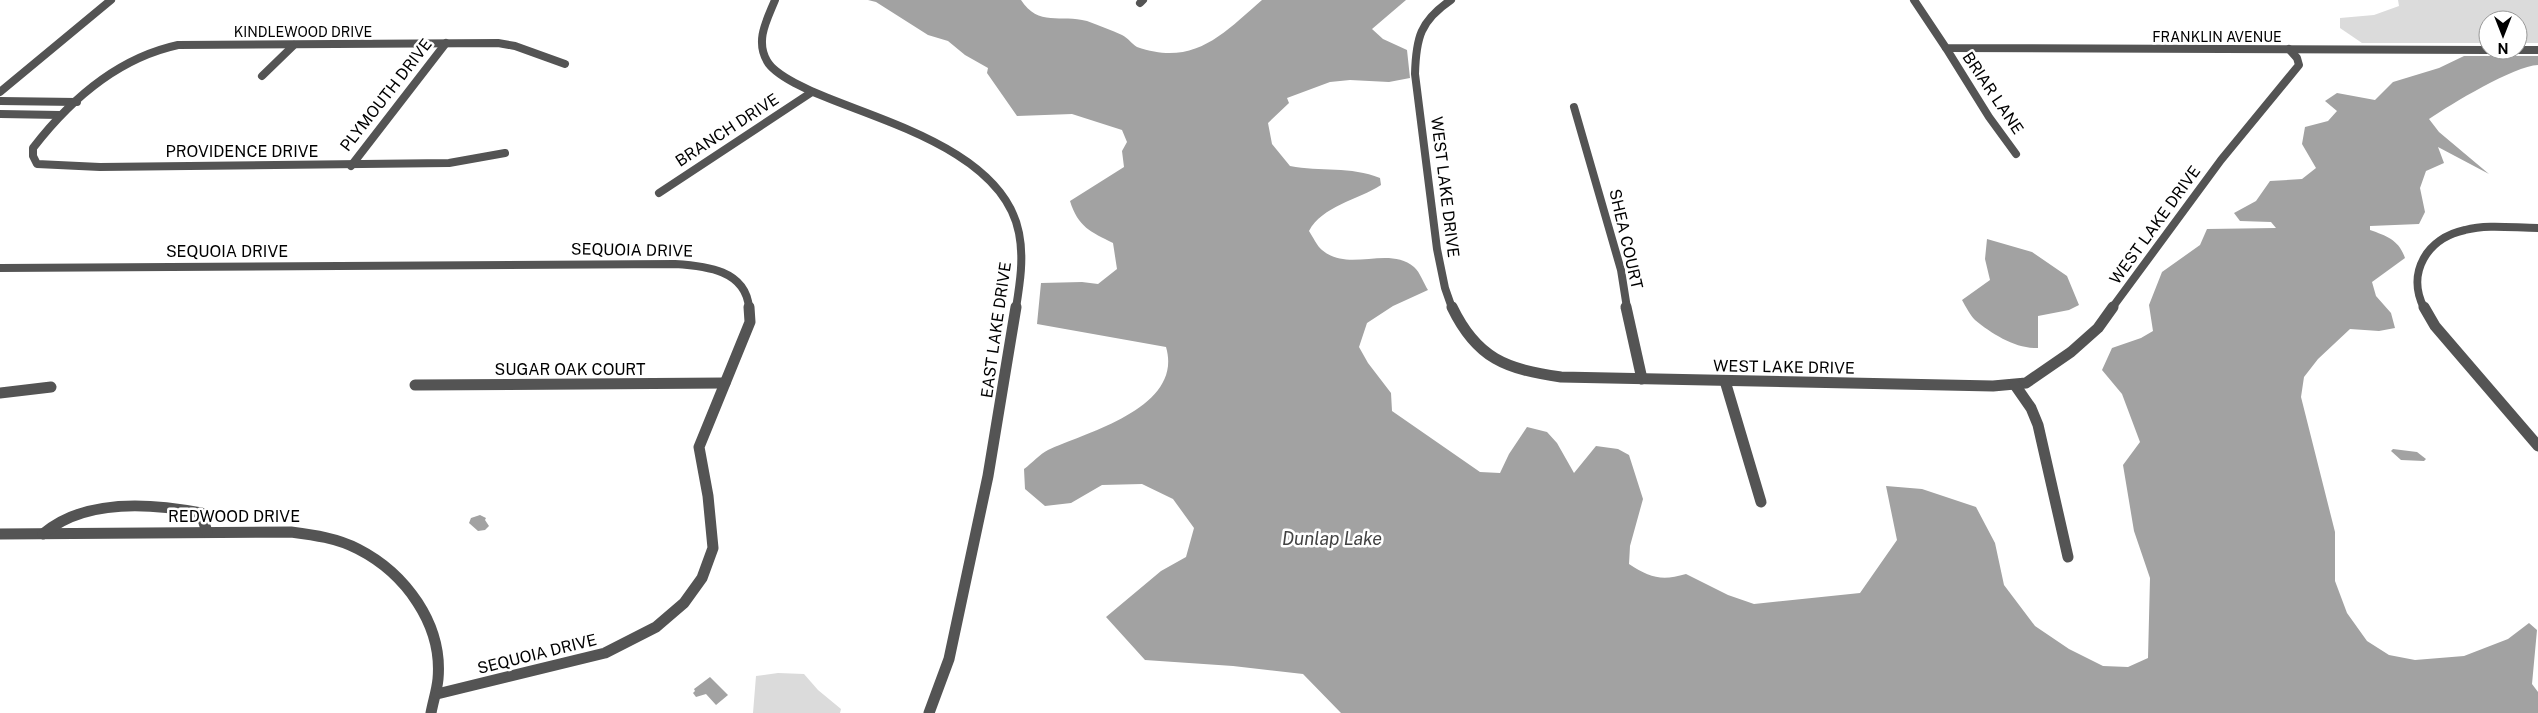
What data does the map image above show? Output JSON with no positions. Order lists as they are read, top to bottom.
{
  "streets": {
    "street": [
      "KINDLEWOOD DRIVE",
      "FRANKLIN AVENUE",
      "BRIAR LANE",
      "PLYMOUTH DRIVE",
      "BRANCH DRIVE",
      "PROVIDENCE DRIVE",
      "WEST LAKE DRIVE",
      "SHEA COURT",
      "SEQUOIA DRIVE",
      "EAST LAKE DRIVE",
      "SUGAR OAK COURT",
      "REDWOOD DRIVE"
    ]
  },
  "crossings": [
    ["KINDLEWOOD DRIVE", "PLYMOUTH DRIVE"],
    ["KINDLEWOOD DRIVE", "PROVIDENCE DRIVE"],
    ["FRANKLIN AVENUE", "BRIAR LANE"],
    ["FRANKLIN AVENUE", "WEST LAKE DRIVE"],
    ["PLYMOUTH DRIVE", "PROVIDENCE DRIVE"],
    ["BRANCH DRIVE", "EAST LAKE DRIVE"],
    ["WEST LAKE DRIVE", "SHEA COURT"],
    ["SEQUOIA DRIVE", "SUGAR OAK COURT"],
    ["SEQUOIA DRIVE", "REDWOOD DRIVE"]
  ],
  "water": ["Dunlap Lake"],
  "north": "bottom"
}
